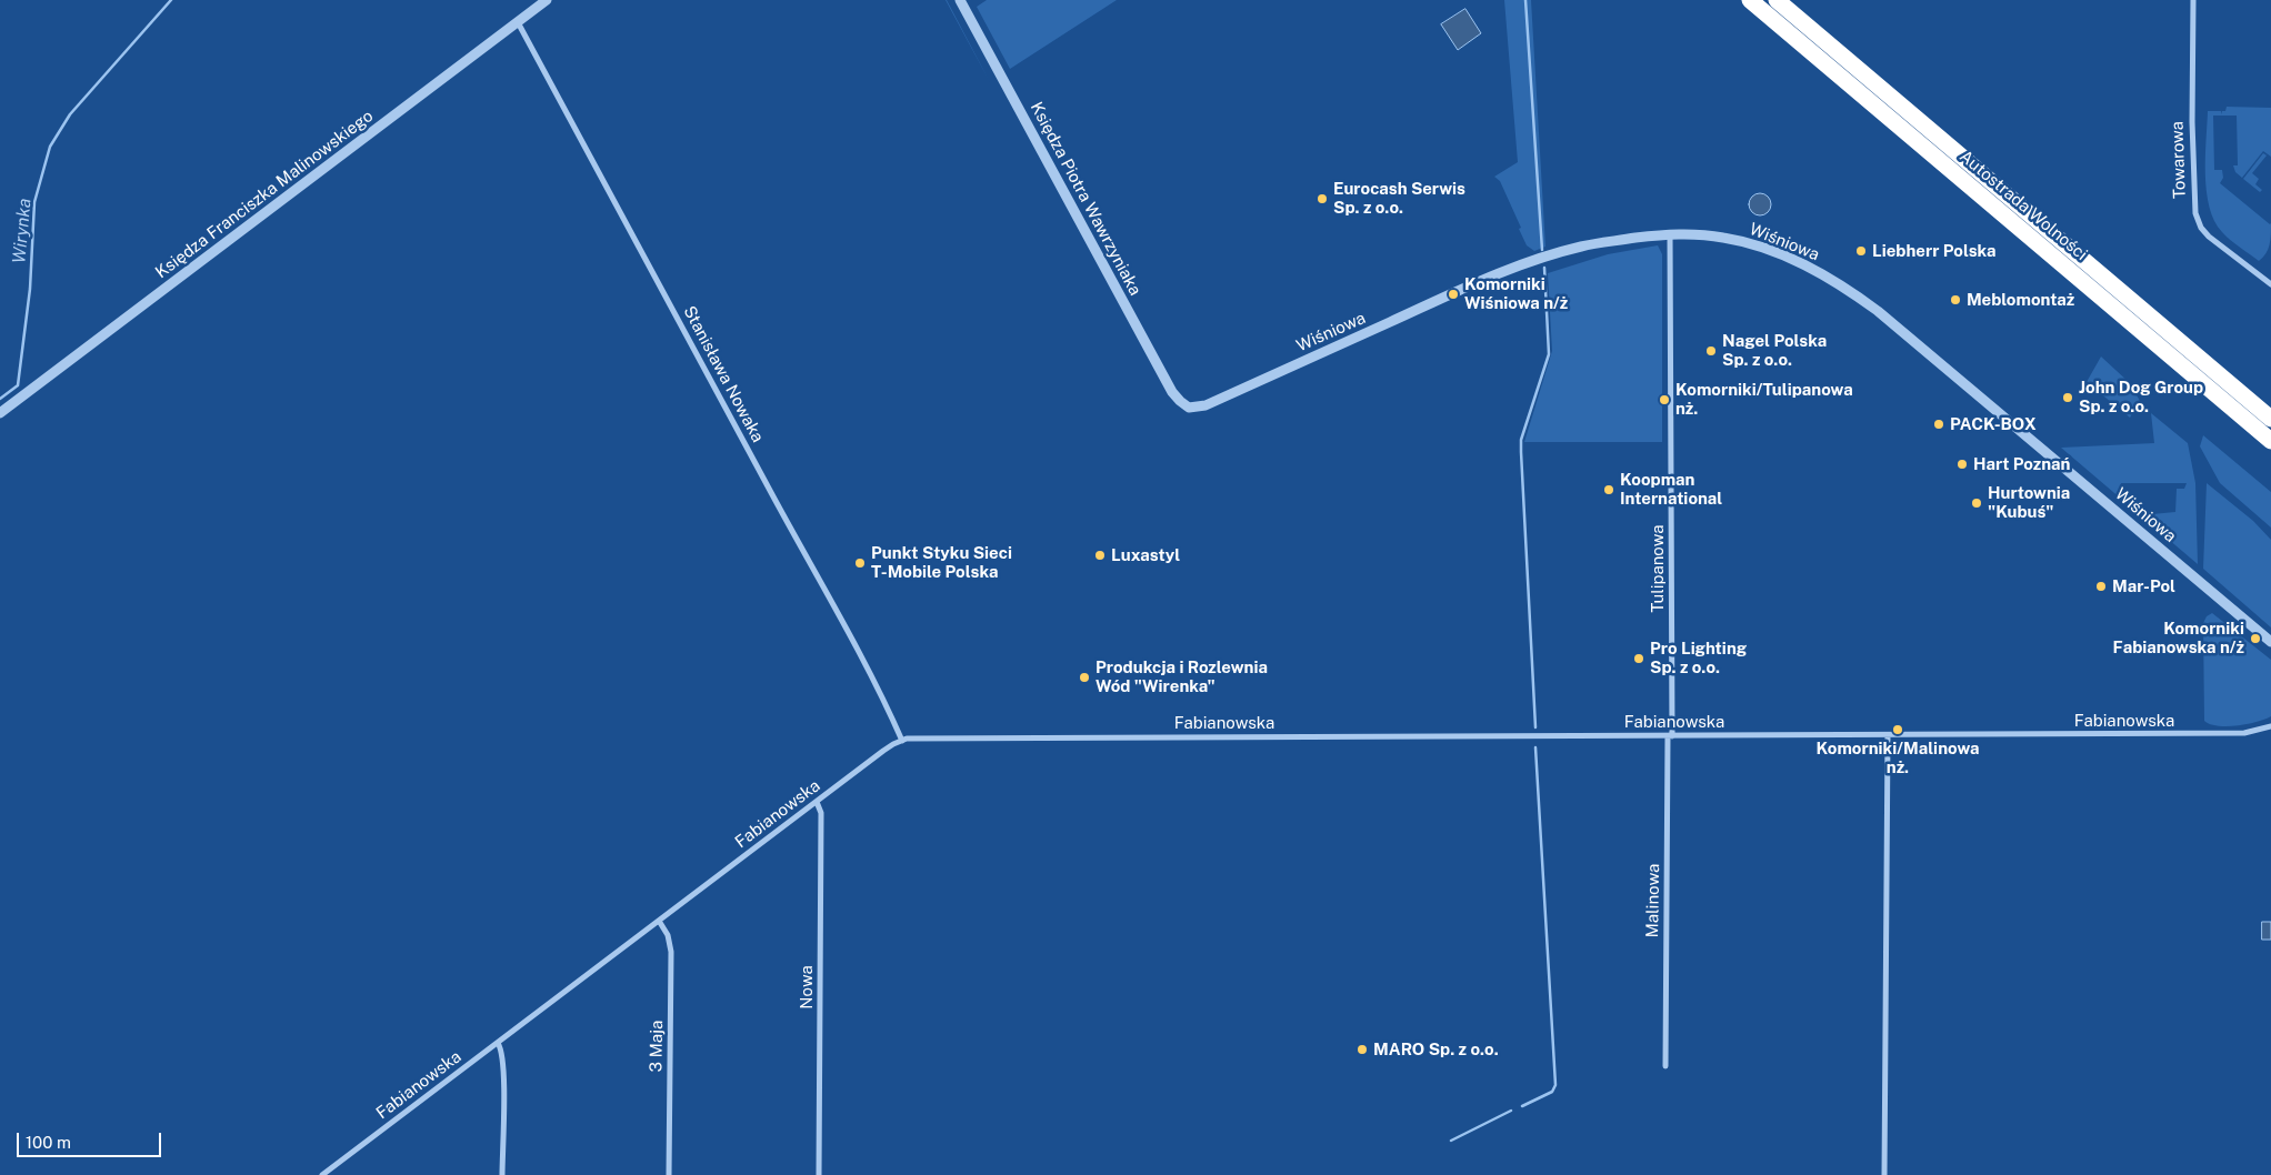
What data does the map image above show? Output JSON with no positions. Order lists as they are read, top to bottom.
{
  "streets": {
    "highway": ["Autostrada Wolności"],
    "street": [
      "Towarowa",
      "Księdza Franciszka Malinowskiego",
      "Księdza Piotra Wawrzyniaka",
      "Wiśniowa",
      "Stanisława Nowaka",
      "Tulipanowa",
      "Fabianowska",
      "Malinowa",
      "Nowa",
      "3 Maja"
    ]
  },
  "crossings": [
    ["Księdza Franciszka Malinowskiego", "Stanisława Nowaka"],
    ["Księdza Piotra Wawrzyniaka", "Wiśniowa"],
    ["Wiśniowa", "Tulipanowa"],
    ["Stanisława Nowaka", "Fabianowska"],
    ["Tulipanowa", "Fabianowska"],
    ["Tulipanowa", "Malinowa"],
    ["Fabianowska", "Malinowa"],
    ["Fabianowska", "Nowa"],
    ["Fabianowska", "3 Maja"]
  ],
  "water": ["Wirynka"],
  "places": [
    "Eurocash Serwis Sp. z o.o.",
    "Liebherr Polska",
    "Komorniki Wiśniowa n/ż",
    "Meblomontaż",
    "Nagel Polska Sp. z o.o.",
    "John Dog Group Sp. z o.o.",
    "Komorniki/Tulipanowa nż.",
    "PACK-BOX",
    "Hart Poznań",
    "Koopman International",
    "Hurtownia \"Kubuś\"",
    "Luxastyl",
    "Punkt Styku Sieci T-Mobile Polska",
    "Mar-Pol",
    "Komorniki Fabianowska n/ż",
    "Pro Lighting Sp. z o.o.",
    "Produkcja i Rozlewnia Wód \"Wirenka\"",
    "Komorniki/Malinowa nż.",
    "MARO Sp. z o.o."
  ],
  "scale_bar": "100 m"
}
